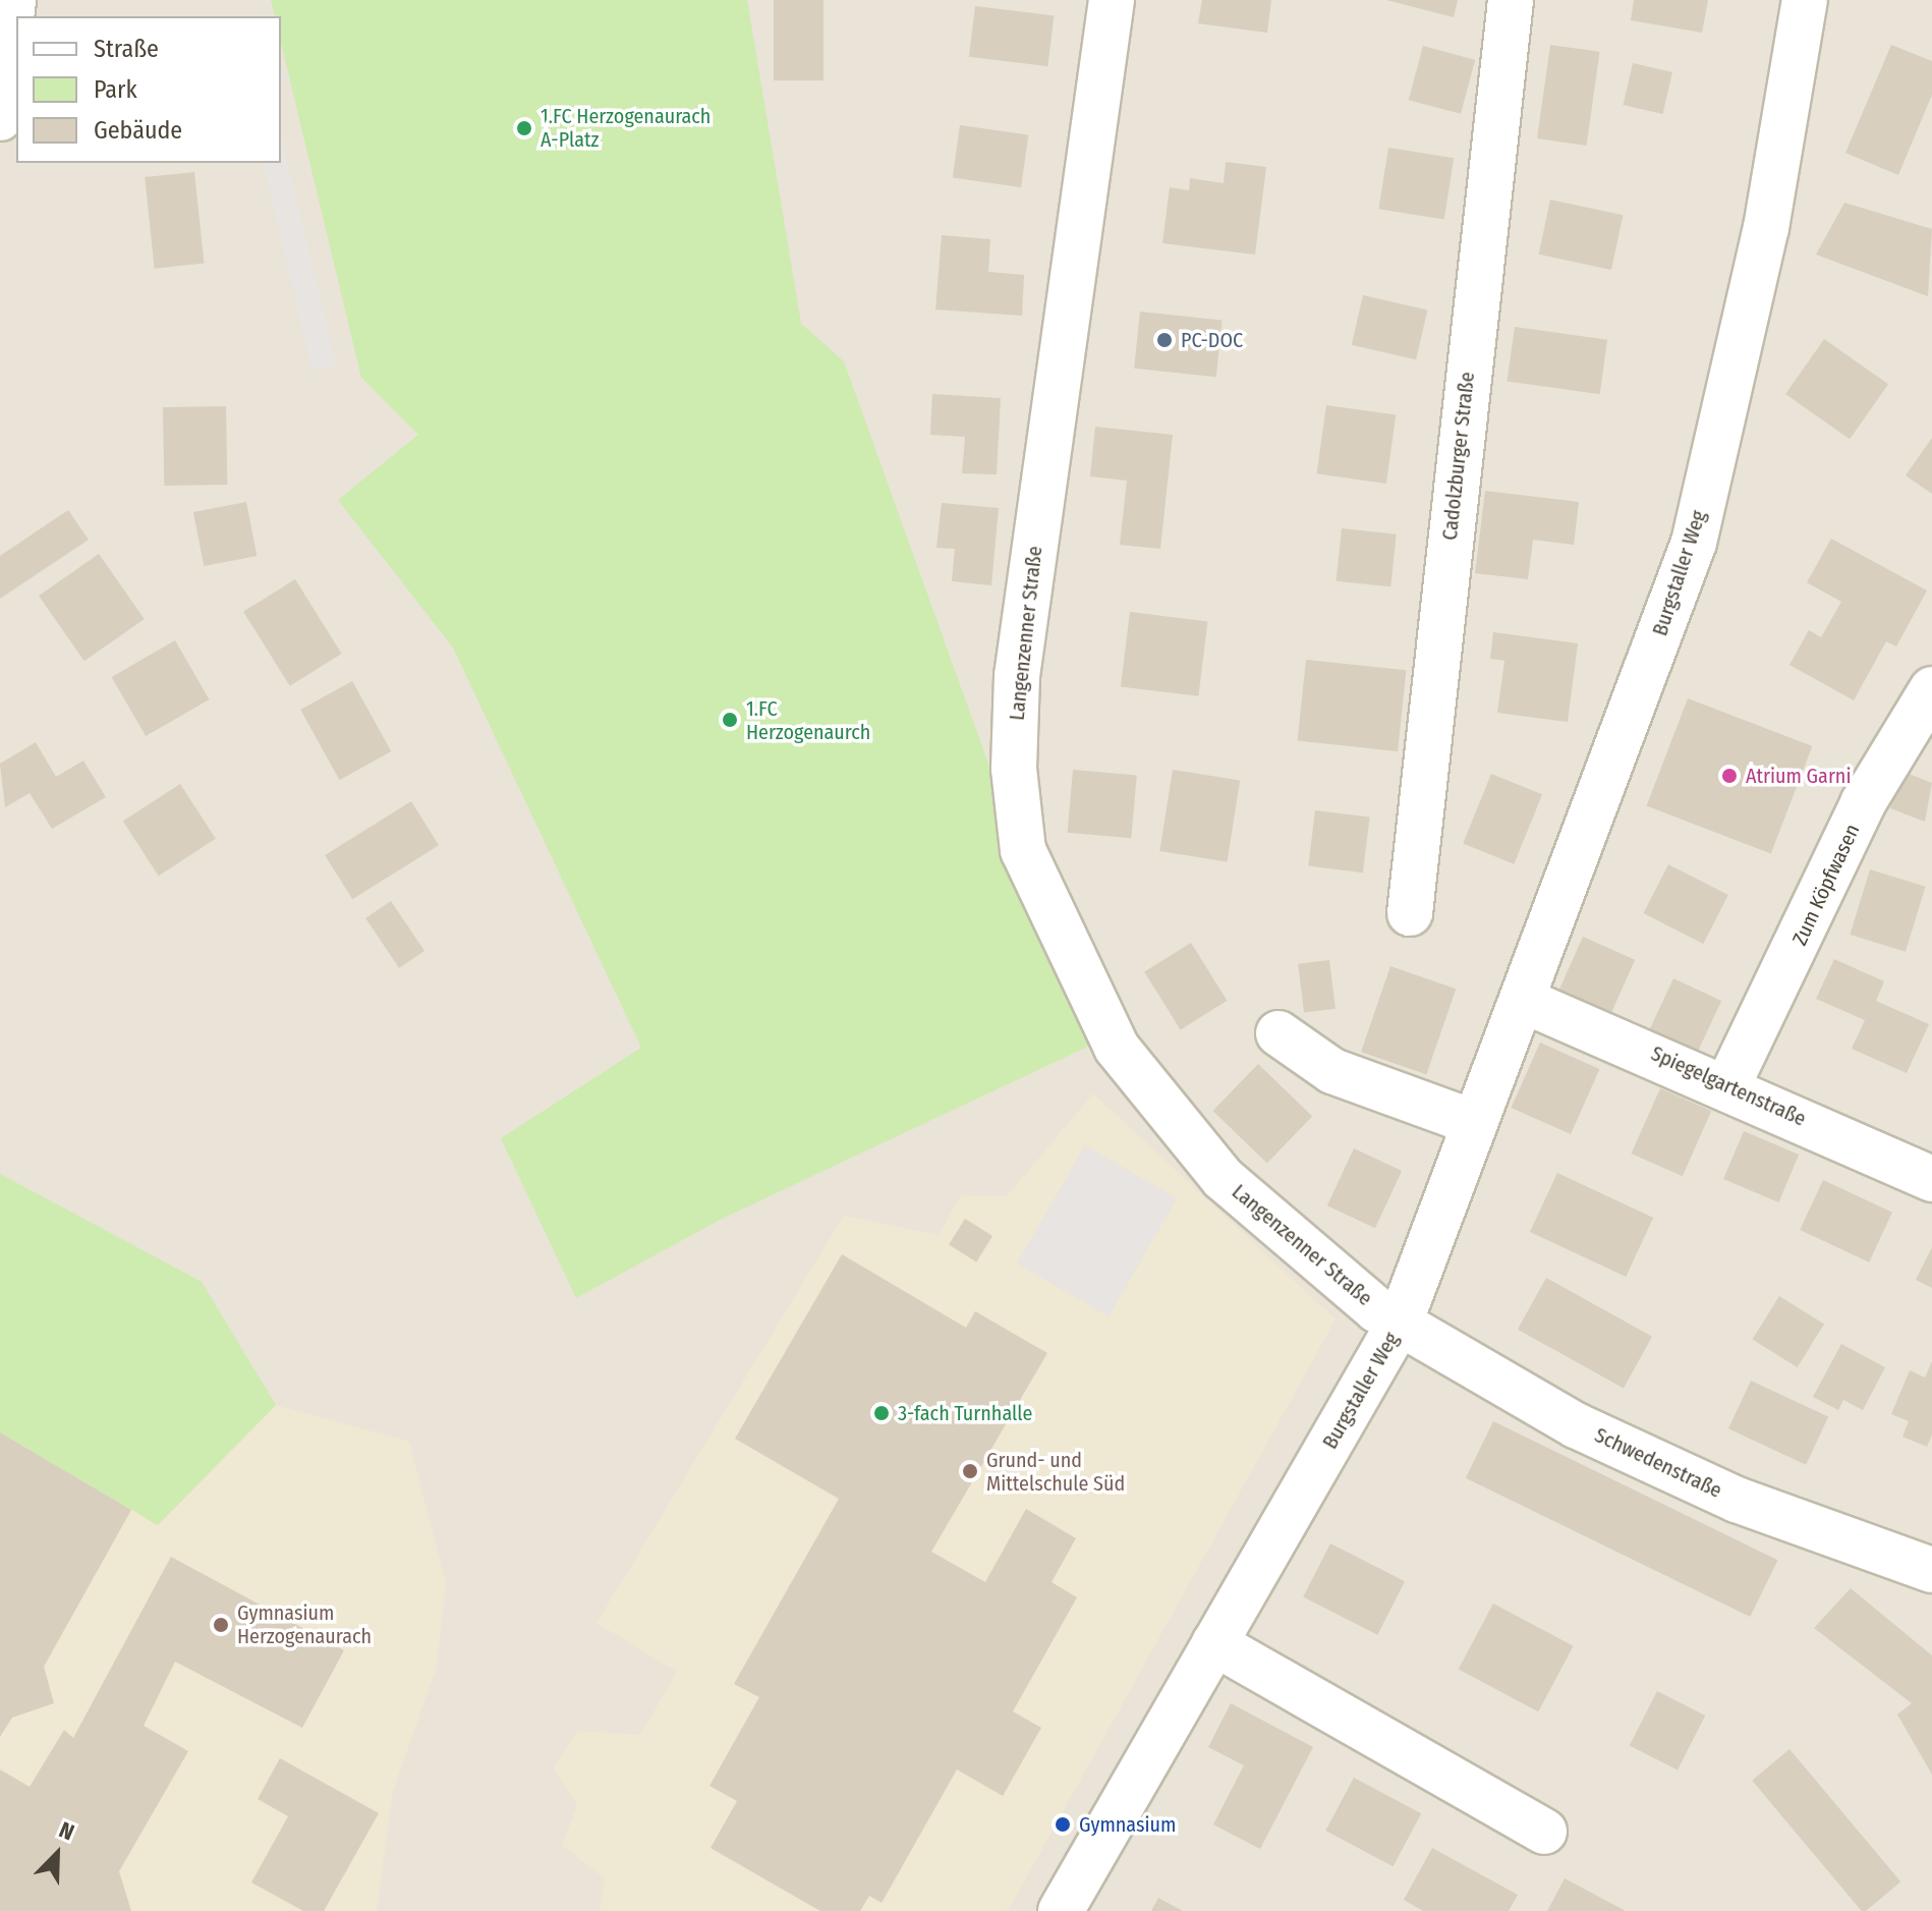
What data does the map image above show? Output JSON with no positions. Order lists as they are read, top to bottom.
{
  "streets": {
    "street": [
      "Cadolzburger Straße",
      "Burgstaller Weg",
      "Langenzenner Straße",
      "Zum Köpfwasen",
      "Spiegelgartenstraße",
      "Schwedenstraße"
    ]
  },
  "crossings": [
    ["Burgstaller Weg", "Langenzenner Straße"],
    ["Burgstaller Weg", "Spiegelgartenstraße"],
    ["Burgstaller Weg", "Schwedenstraße"],
    ["Langenzenner Straße", "Schwedenstraße"],
    ["Zum Köpfwasen", "Spiegelgartenstraße"]
  ],
  "places": [
    "1.FC Herzogenaurach A-Platz",
    "PC-DOC",
    "1.FC Herzogenaurch",
    "Atrium Garni",
    "3-fach Turnhalle",
    "Grund- und Mittelschule Süd",
    "Gymnasium Herzogenaurach",
    "Gymnasium"
  ],
  "legend": ["Straße", "Park", "Gebäude"],
  "north": "top right"
}
